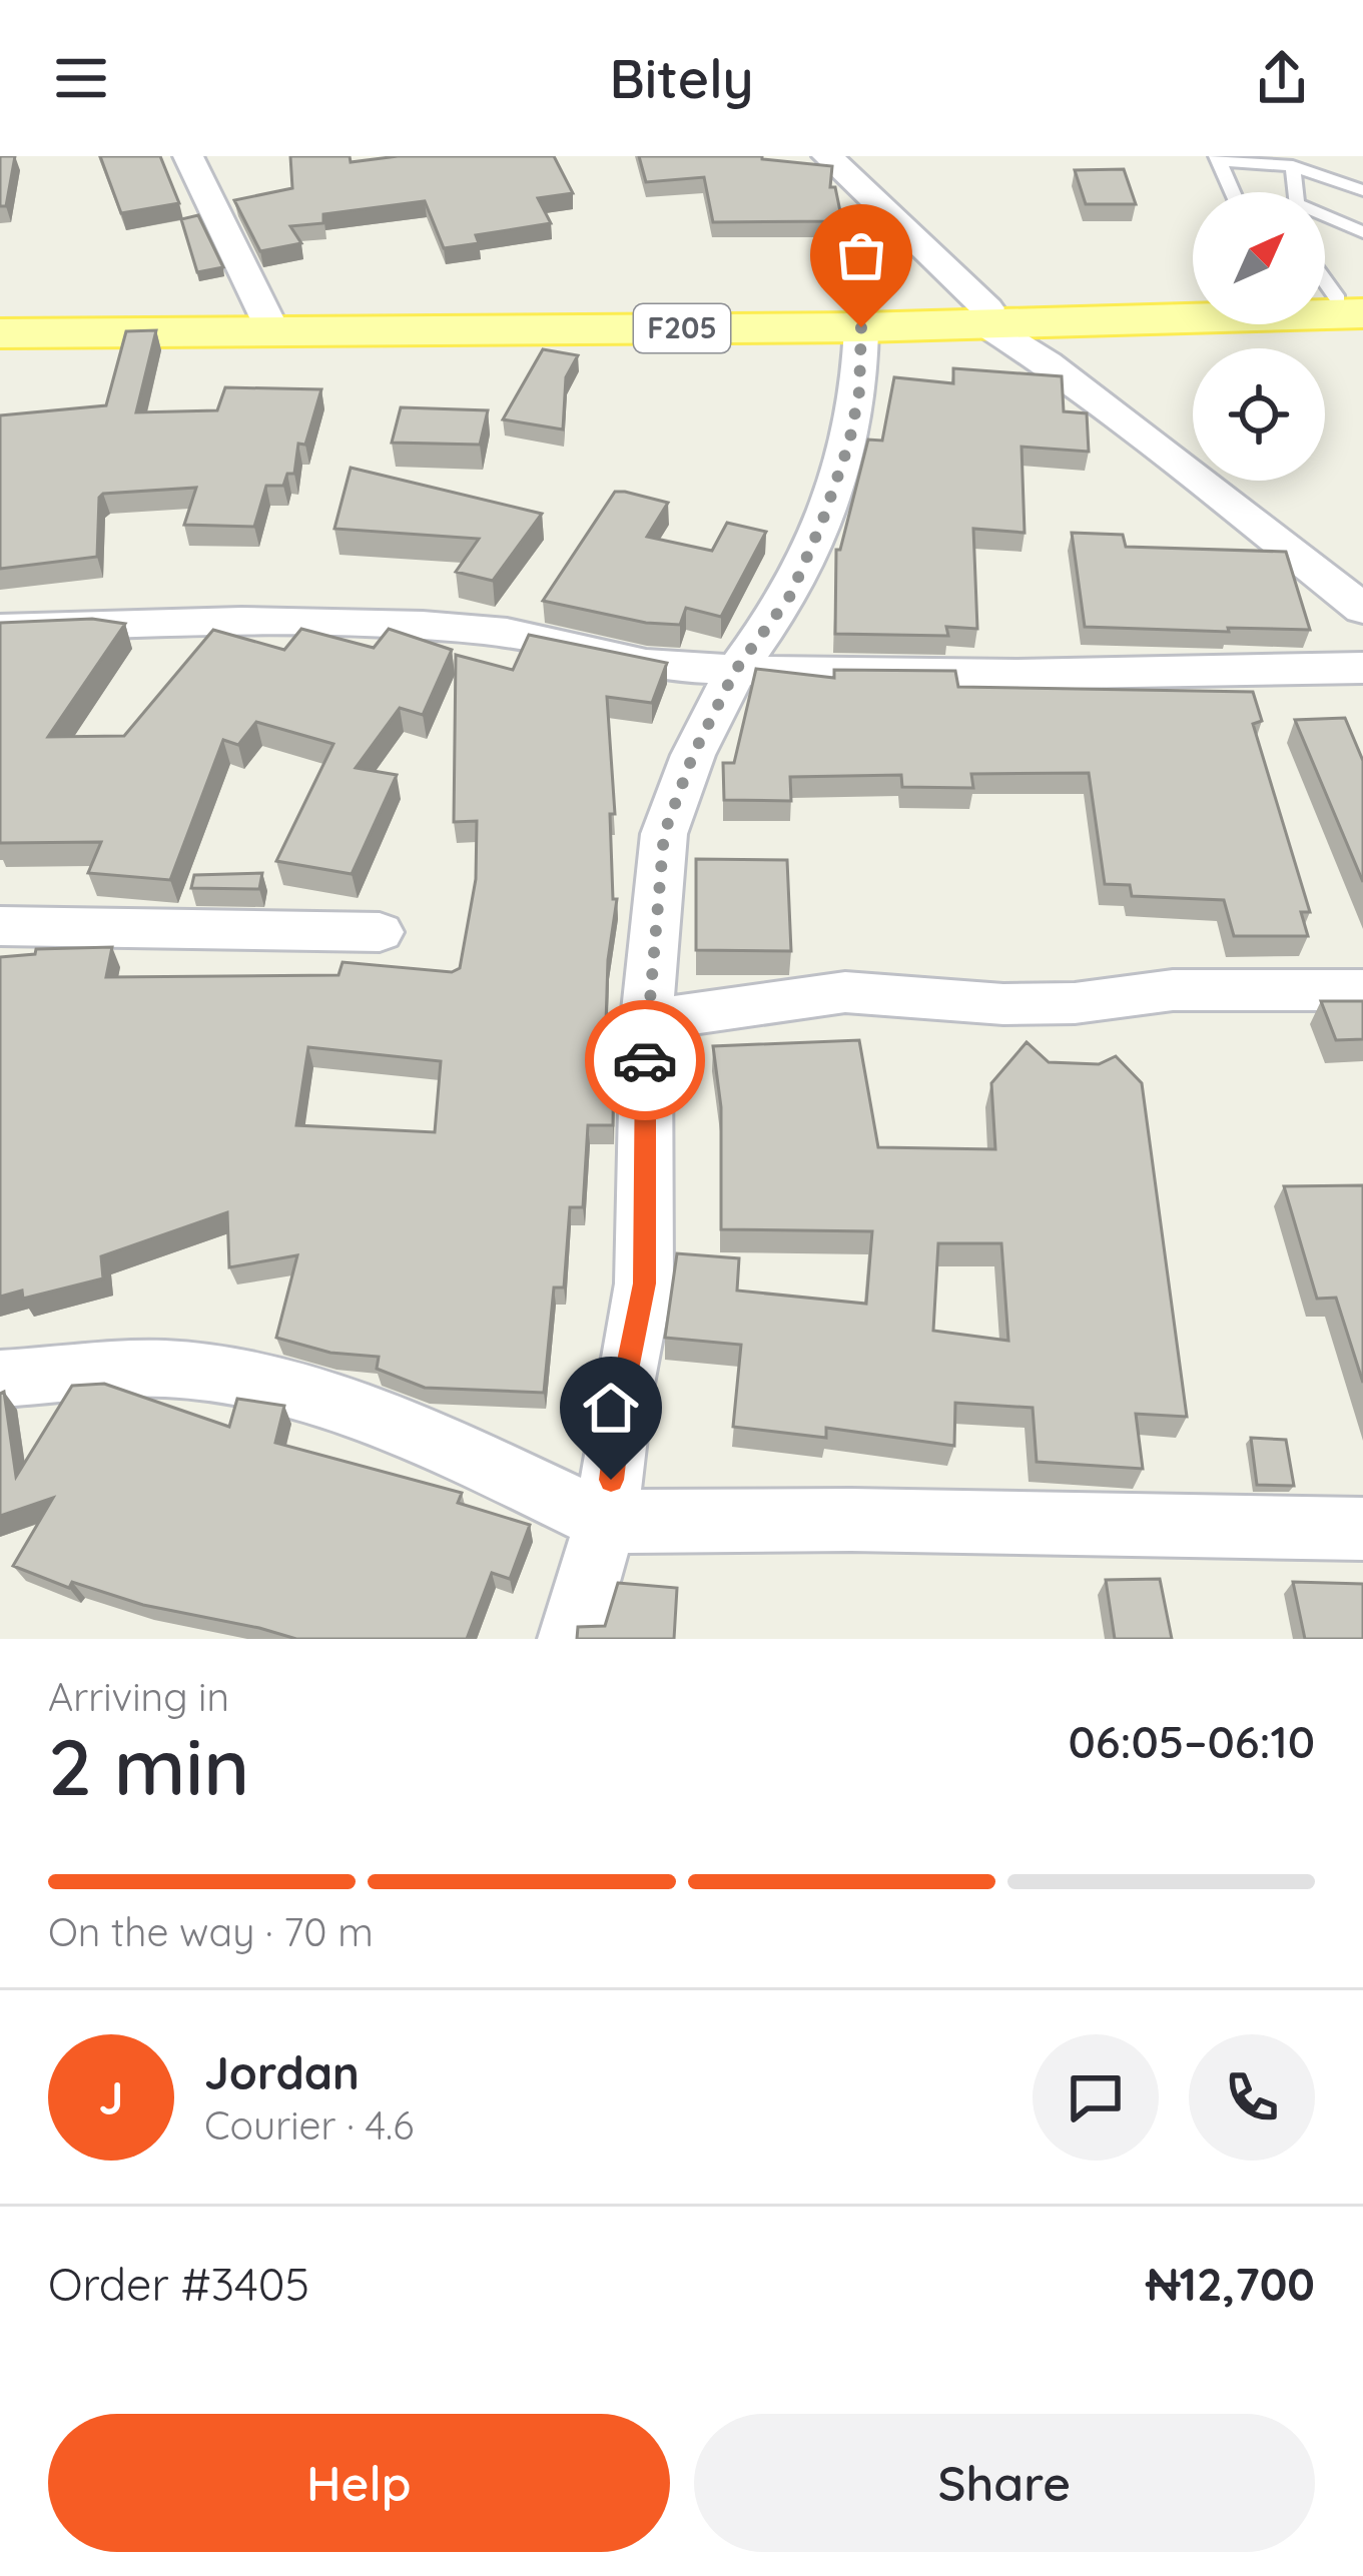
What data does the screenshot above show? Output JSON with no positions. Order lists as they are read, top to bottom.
{
  "streets": {
    "main road": ["F205"]
  },
  "north": "top right",
  "page": {
    "header": "Bitely",
    "heading": ["2 min", "Arriving in", "06:05–06:10"],
    "panel": [
      "Jordan",
      "Courier · 4.6",
      "Order #3405",
      "₦12,700"
    ],
    "bar": "On the way · 70 m",
    "round": "J",
    "buttons": ["Help", "Share"]
  }
}
